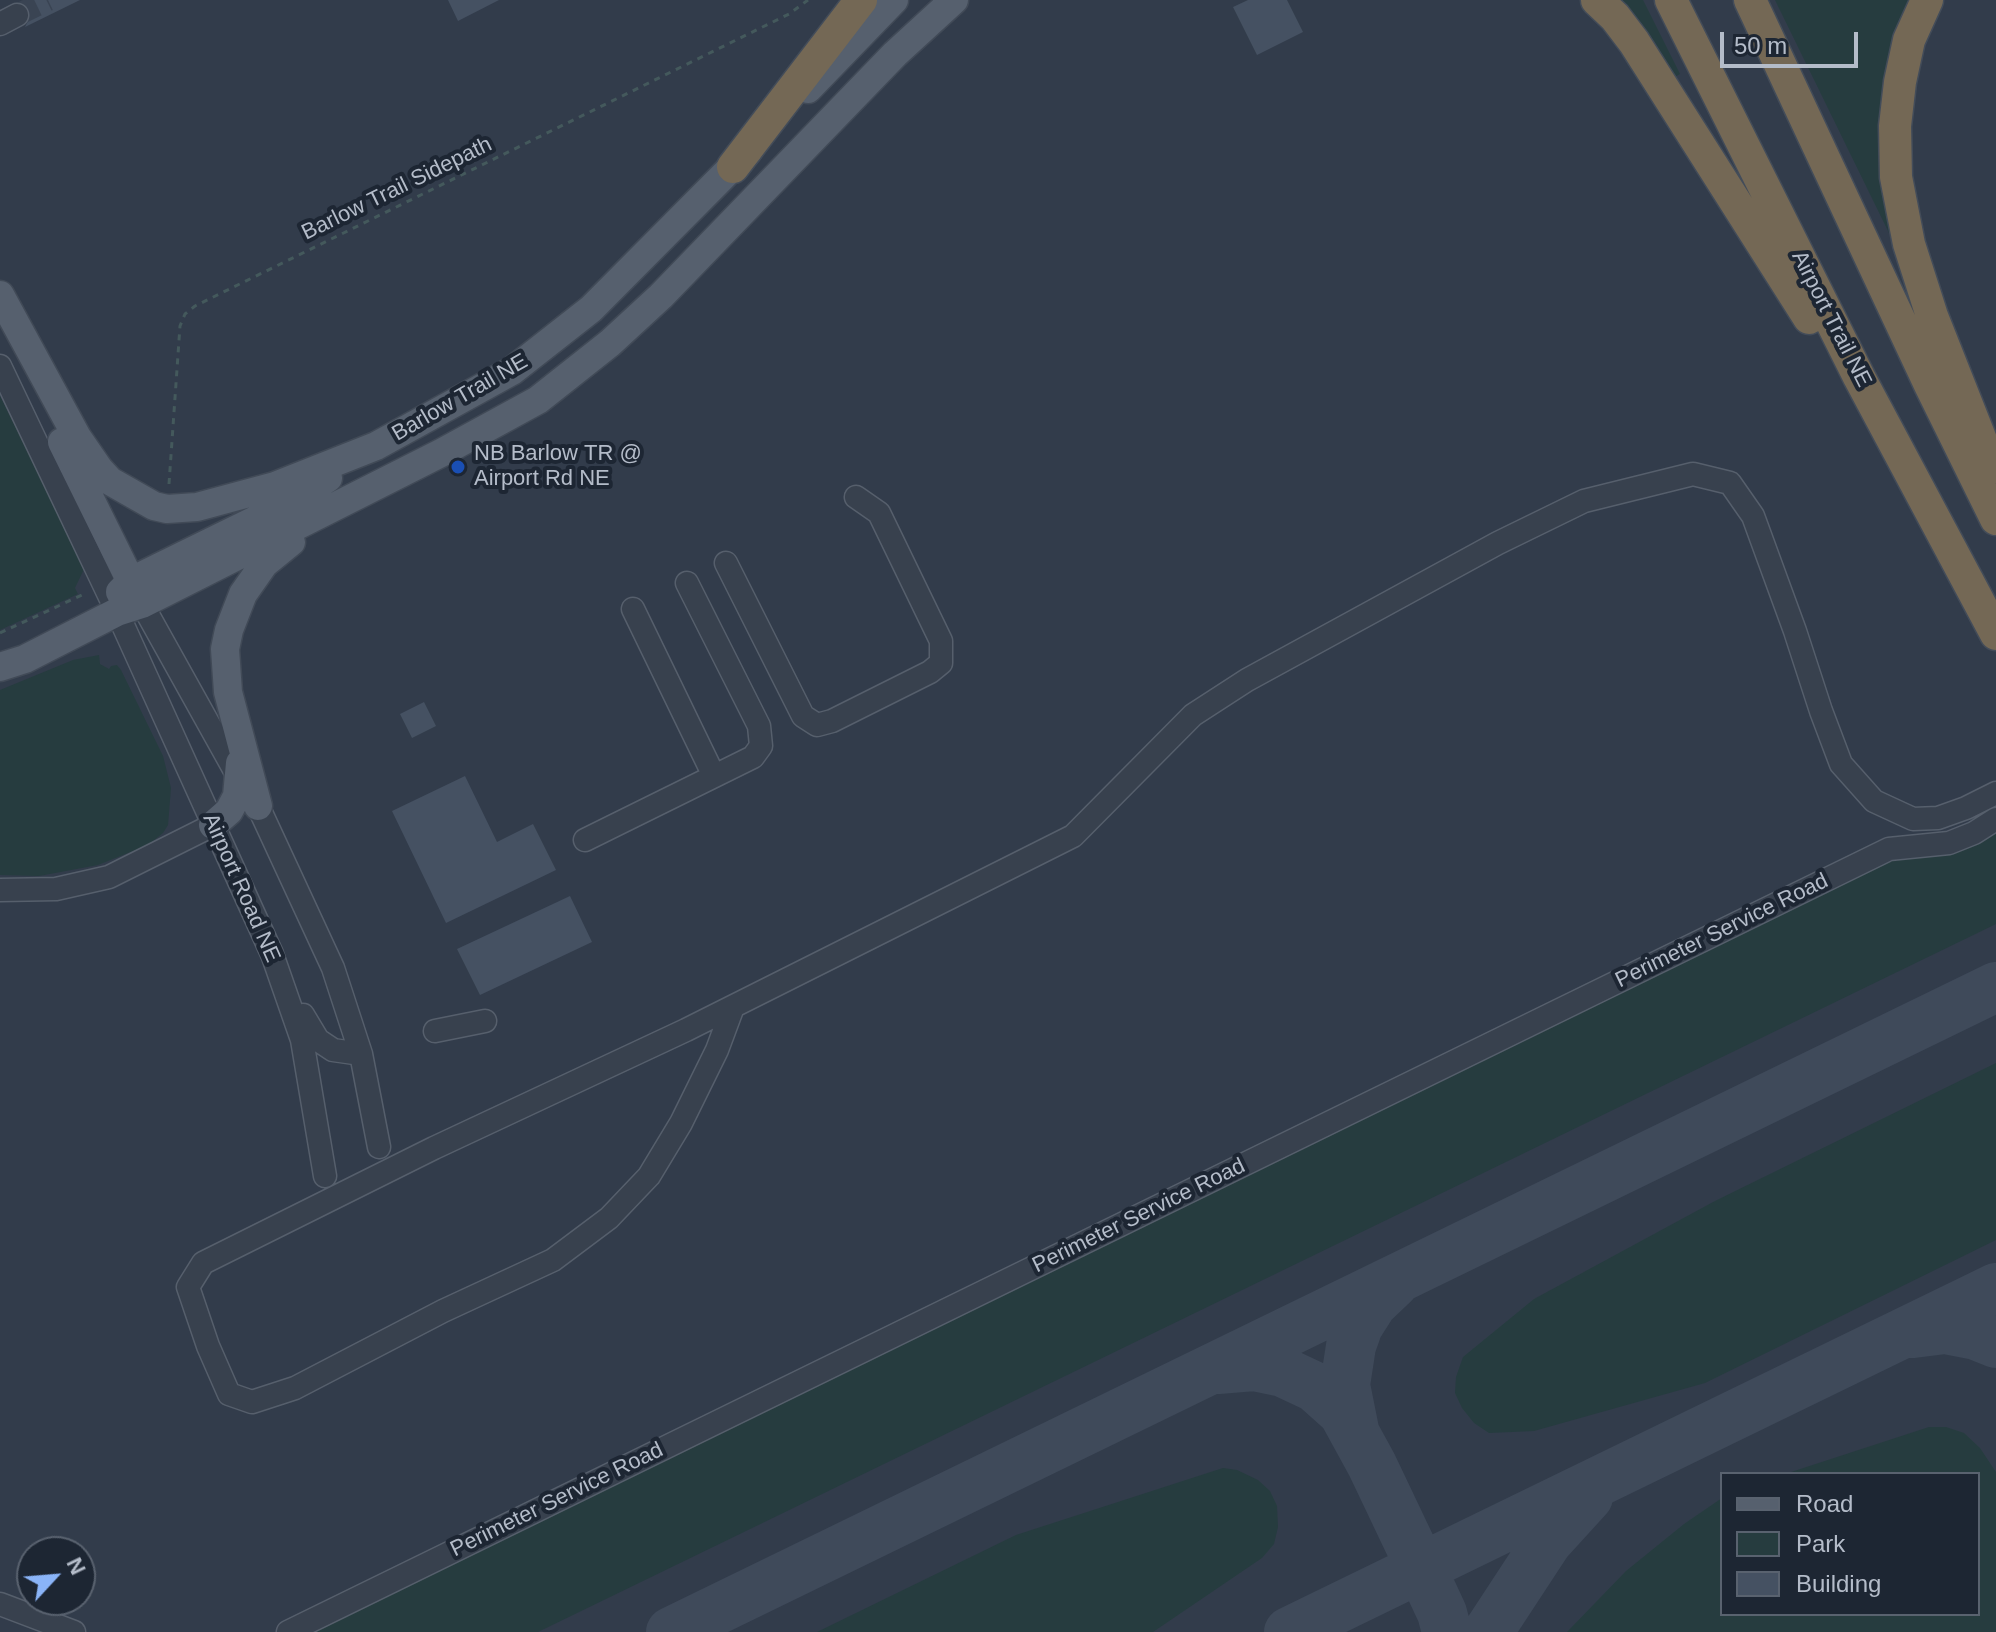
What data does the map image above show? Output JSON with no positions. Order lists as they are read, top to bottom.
{
  "streets": {
    "highway": ["Airport Trail NE"],
    "main road": ["Barlow Trail NE"],
    "street": ["Airport Road NE", "Perimeter Service Road"],
    "path": ["Barlow Trail Sidepath"]
  },
  "crossings": [
    ["Barlow Trail NE", "Airport Road NE"]
  ],
  "places": ["NB Barlow TR @ Airport Rd NE"],
  "legend": ["Road", "Park", "Building"],
  "scale_bar": "50 m",
  "north": "top right"
}
